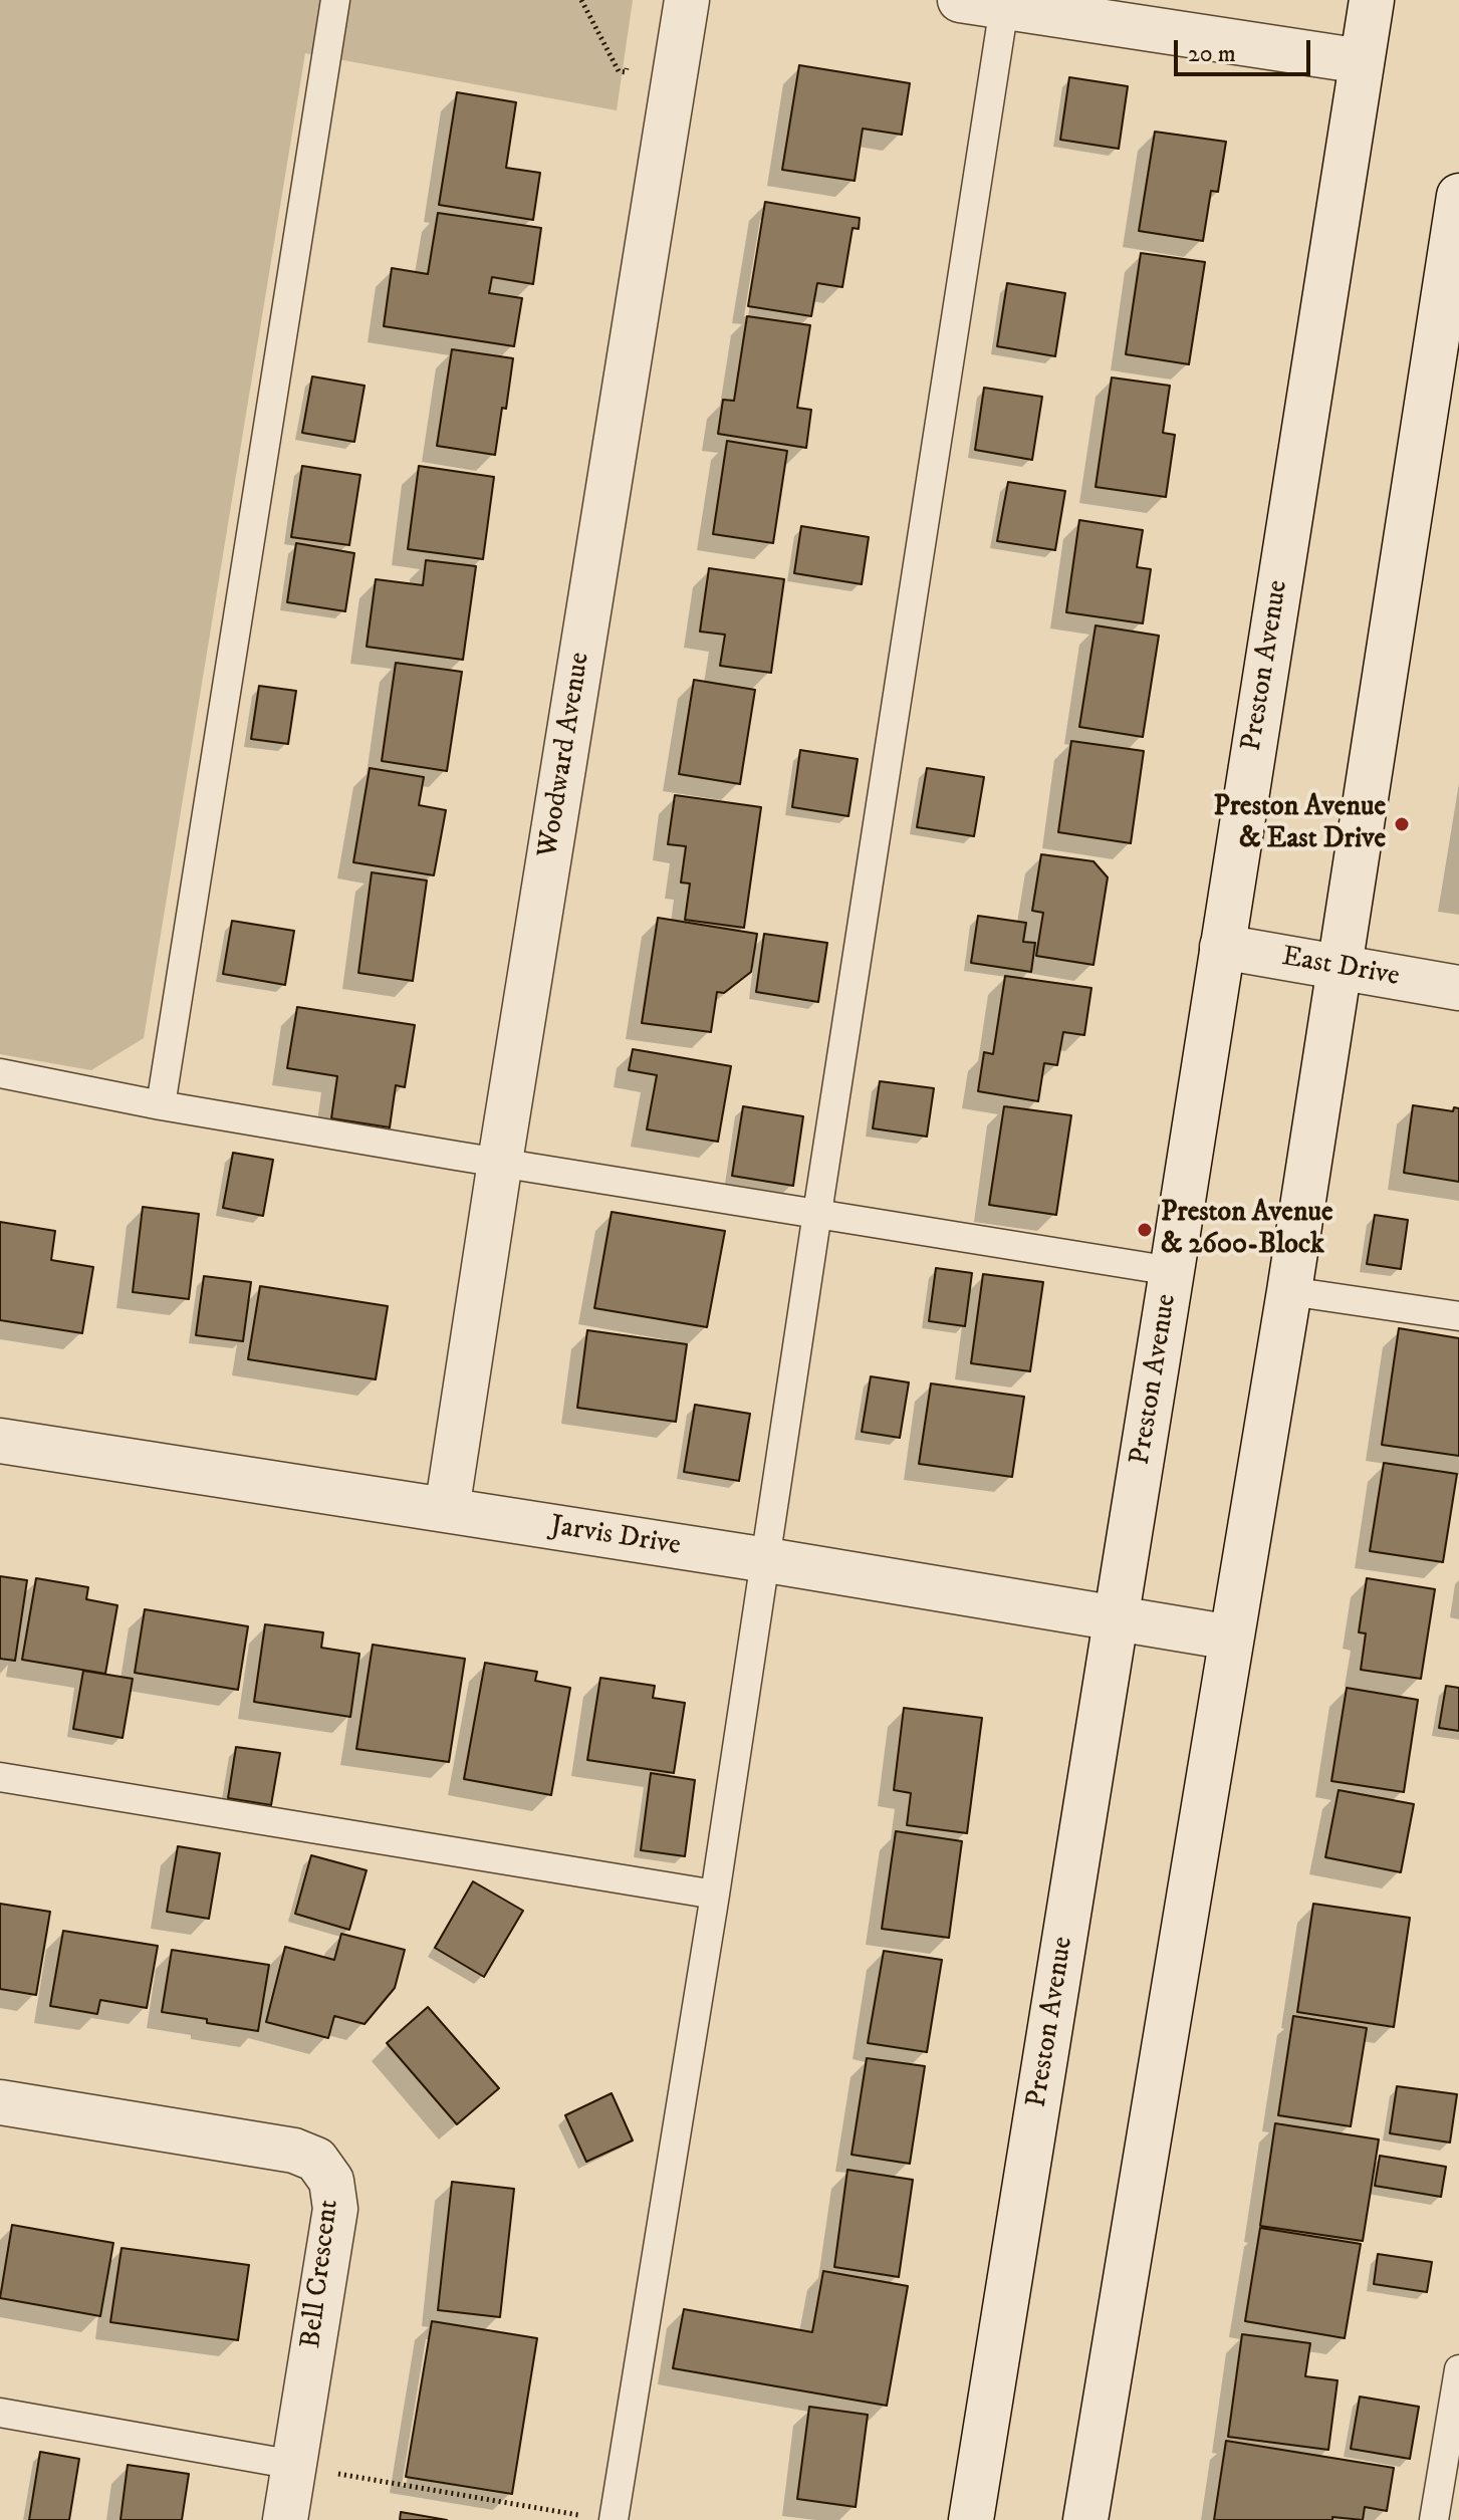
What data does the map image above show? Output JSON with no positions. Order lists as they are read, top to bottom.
{
  "streets": {
    "main road": [
      "Preston Avenue",
      "Woodward Avenue",
      "East Drive",
      "Jarvis Drive",
      "Bell Crescent"
    ]
  },
  "crossings": [
    ["Preston Avenue", "East Drive"],
    ["Preston Avenue", "Jarvis Drive"],
    ["Woodward Avenue", "Jarvis Drive"]
  ],
  "places": ["Preston Avenue & East Drive", "Preston Avenue & 2600-Block"],
  "scale_bar": "20 m"
}
